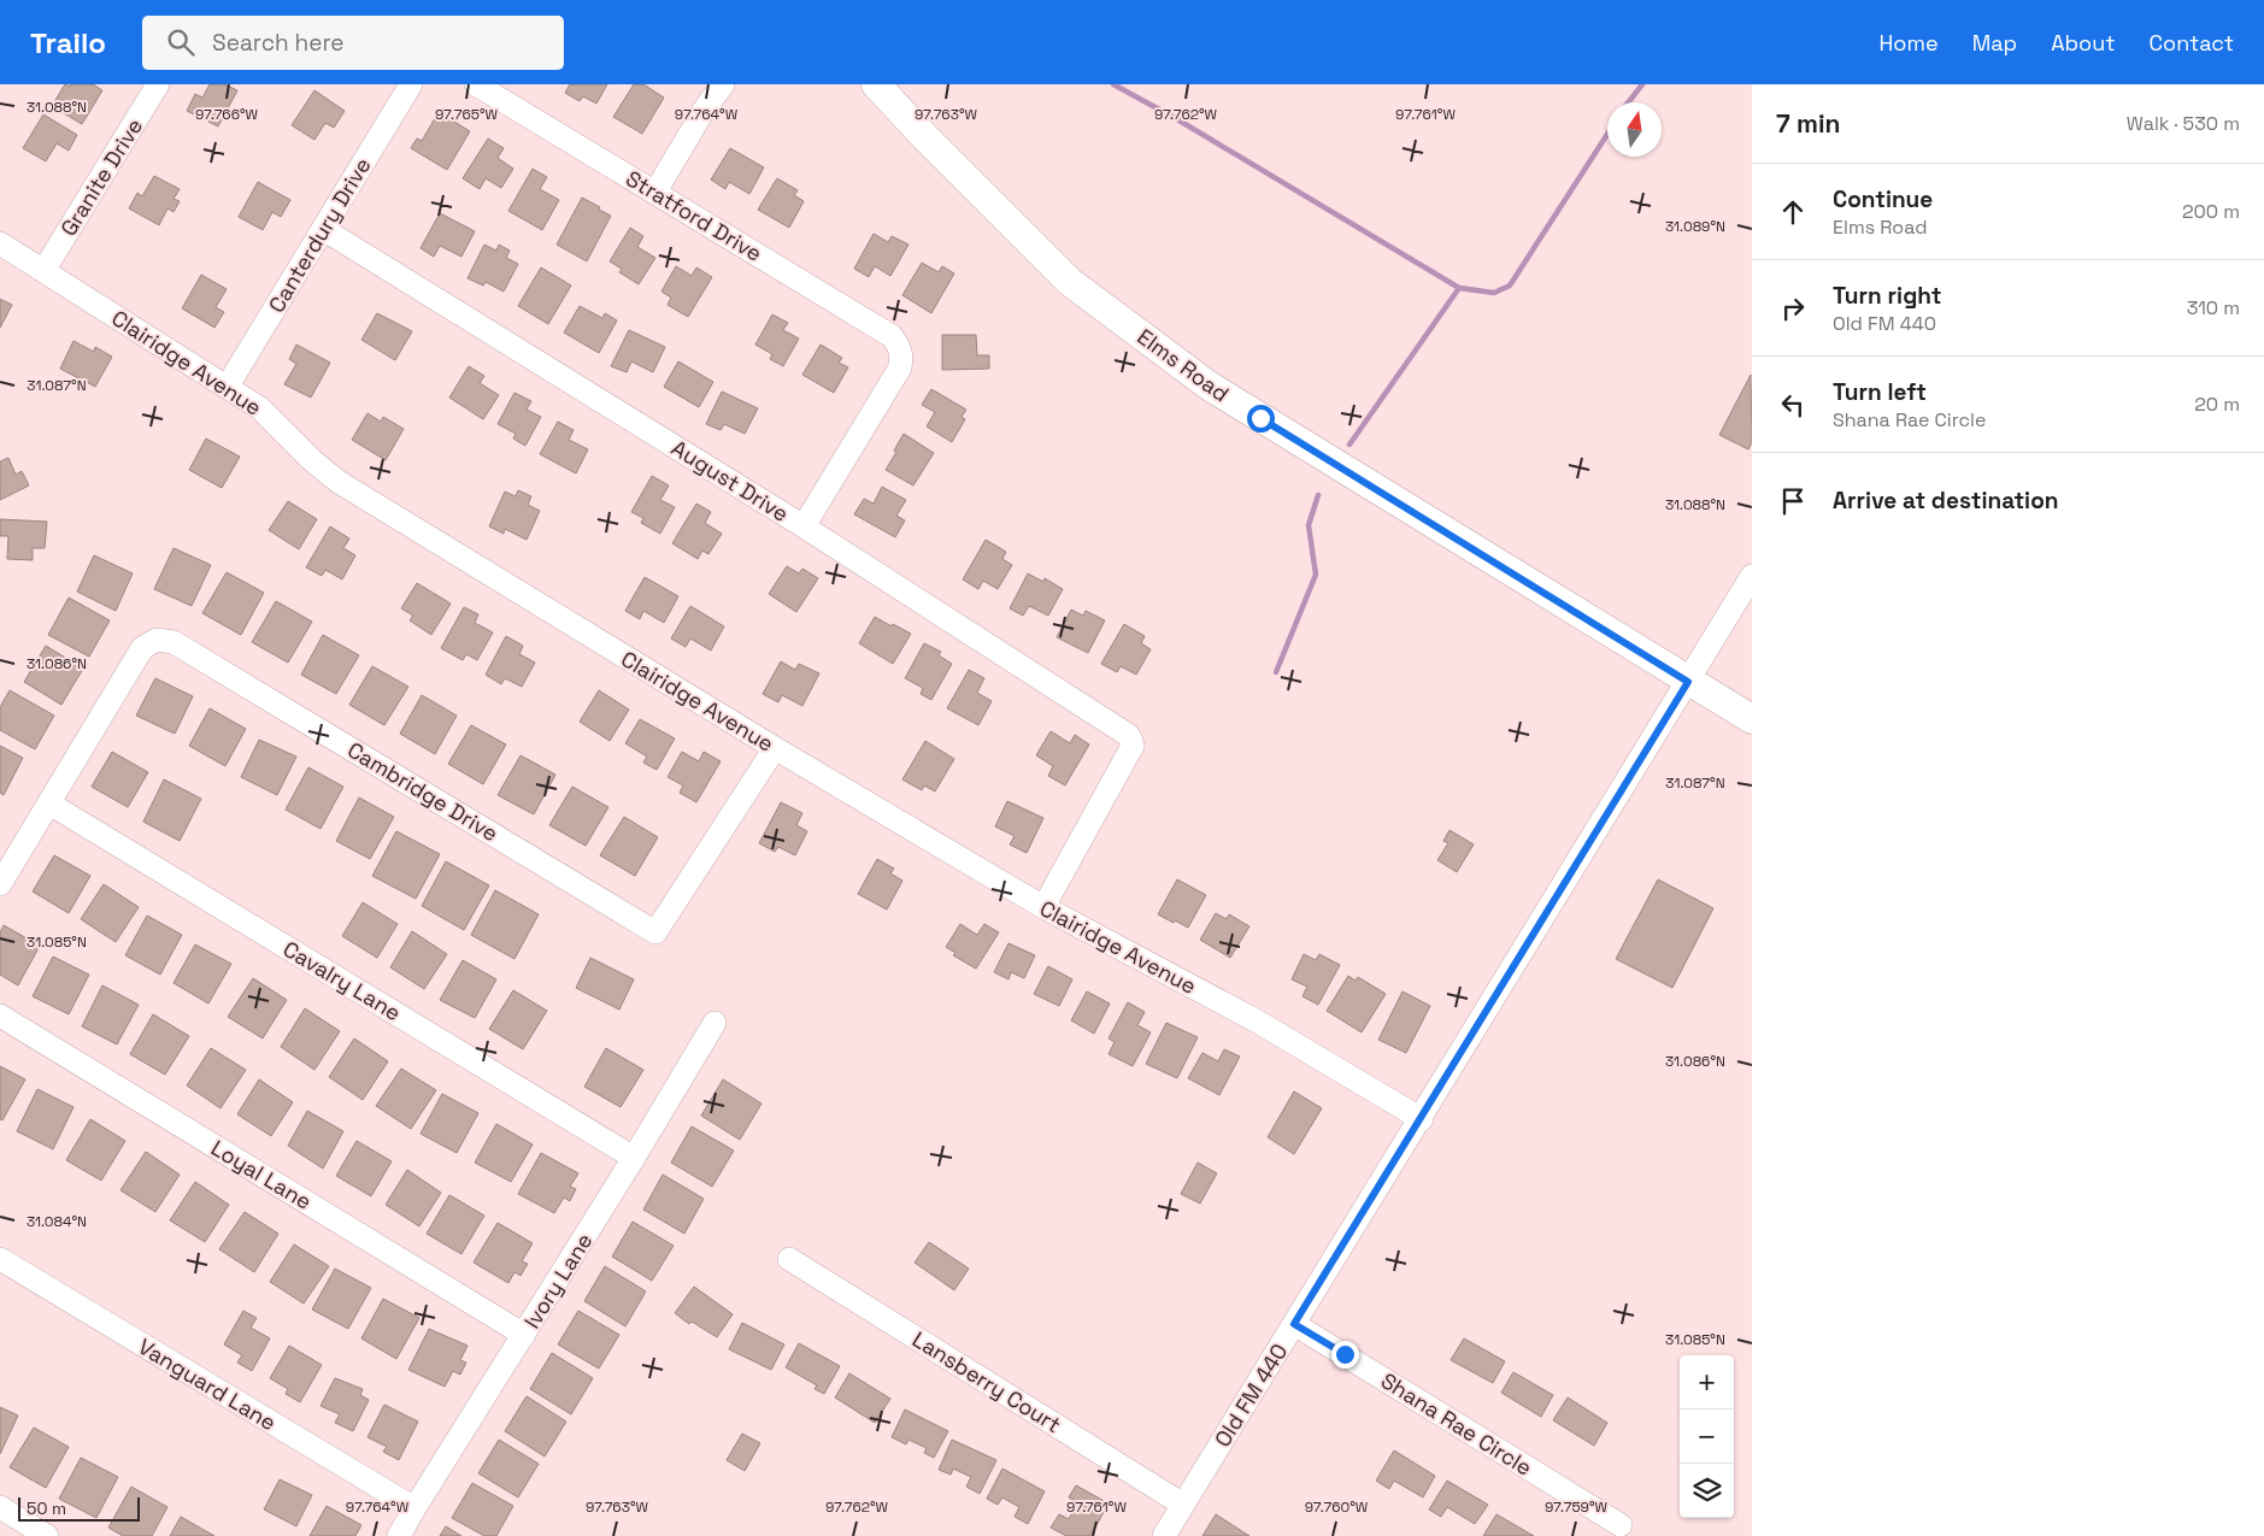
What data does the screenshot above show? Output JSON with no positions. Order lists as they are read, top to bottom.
{
  "streets": {
    "main road": ["Elms Road"],
    "street": [
      "Granite Drive",
      "Stratford Drive",
      "Canterdury Drive",
      "Clairidge Avenue",
      "August Drive",
      "Cambridge Drive",
      "Cavalry Lane",
      "Loyal Lane",
      "Ivory Lane",
      "Lansberry Court",
      "Vanguard Lane",
      "Old FM 440",
      "Shana Rae Circle"
    ]
  },
  "crossings": [
    ["Granite Drive", "Clairidge Avenue"],
    ["Stratford Drive", "August Drive"],
    ["Canterdury Drive", "Clairidge Avenue"],
    ["Canterdury Drive", "August Drive"],
    ["Clairidge Avenue", "August Drive"],
    ["Clairidge Avenue", "Cambridge Drive"],
    ["Clairidge Avenue", "Old FM 440"],
    ["Elms Road", "Old FM 440"],
    ["Cambridge Drive", "Cavalry Lane"],
    ["Cavalry Lane", "Ivory Lane"],
    ["Loyal Lane", "Ivory Lane"],
    ["Ivory Lane", "Vanguard Lane"],
    ["Lansberry Court", "Old FM 440"],
    ["Old FM 440", "Shana Rae Circle"]
  ],
  "scale_bar": "50 m",
  "north": "top",
  "page": {
    "header": "Trailo",
    "search": "Search here",
    "nav": [
      "Home",
      "Map",
      "About",
      "Contact"
    ],
    "heading": ["7 min", "Walk · 530 m"],
    "list": [
      ["Continue", "Elms Road", "200 m"],
      ["Turn right", "Old FM 440", "310 m"],
      ["Turn left", "Shana Rae Circle", "20 m"],
      "Arrive at destination"
    ],
    "map_buttons": ["+", "−"],
    "scale": "50 m"
  },
  "coordinates": [
    "31.088°N",
    "97.766°W",
    "97.765°W",
    "97.764°W",
    "97.763°W",
    "97.762°W",
    "97.761°W",
    "31.089°N",
    "31.087°N",
    "31.086°N",
    "31.085°N",
    "31.084°N",
    "97.760°W",
    "97.759°W"
  ]
}
